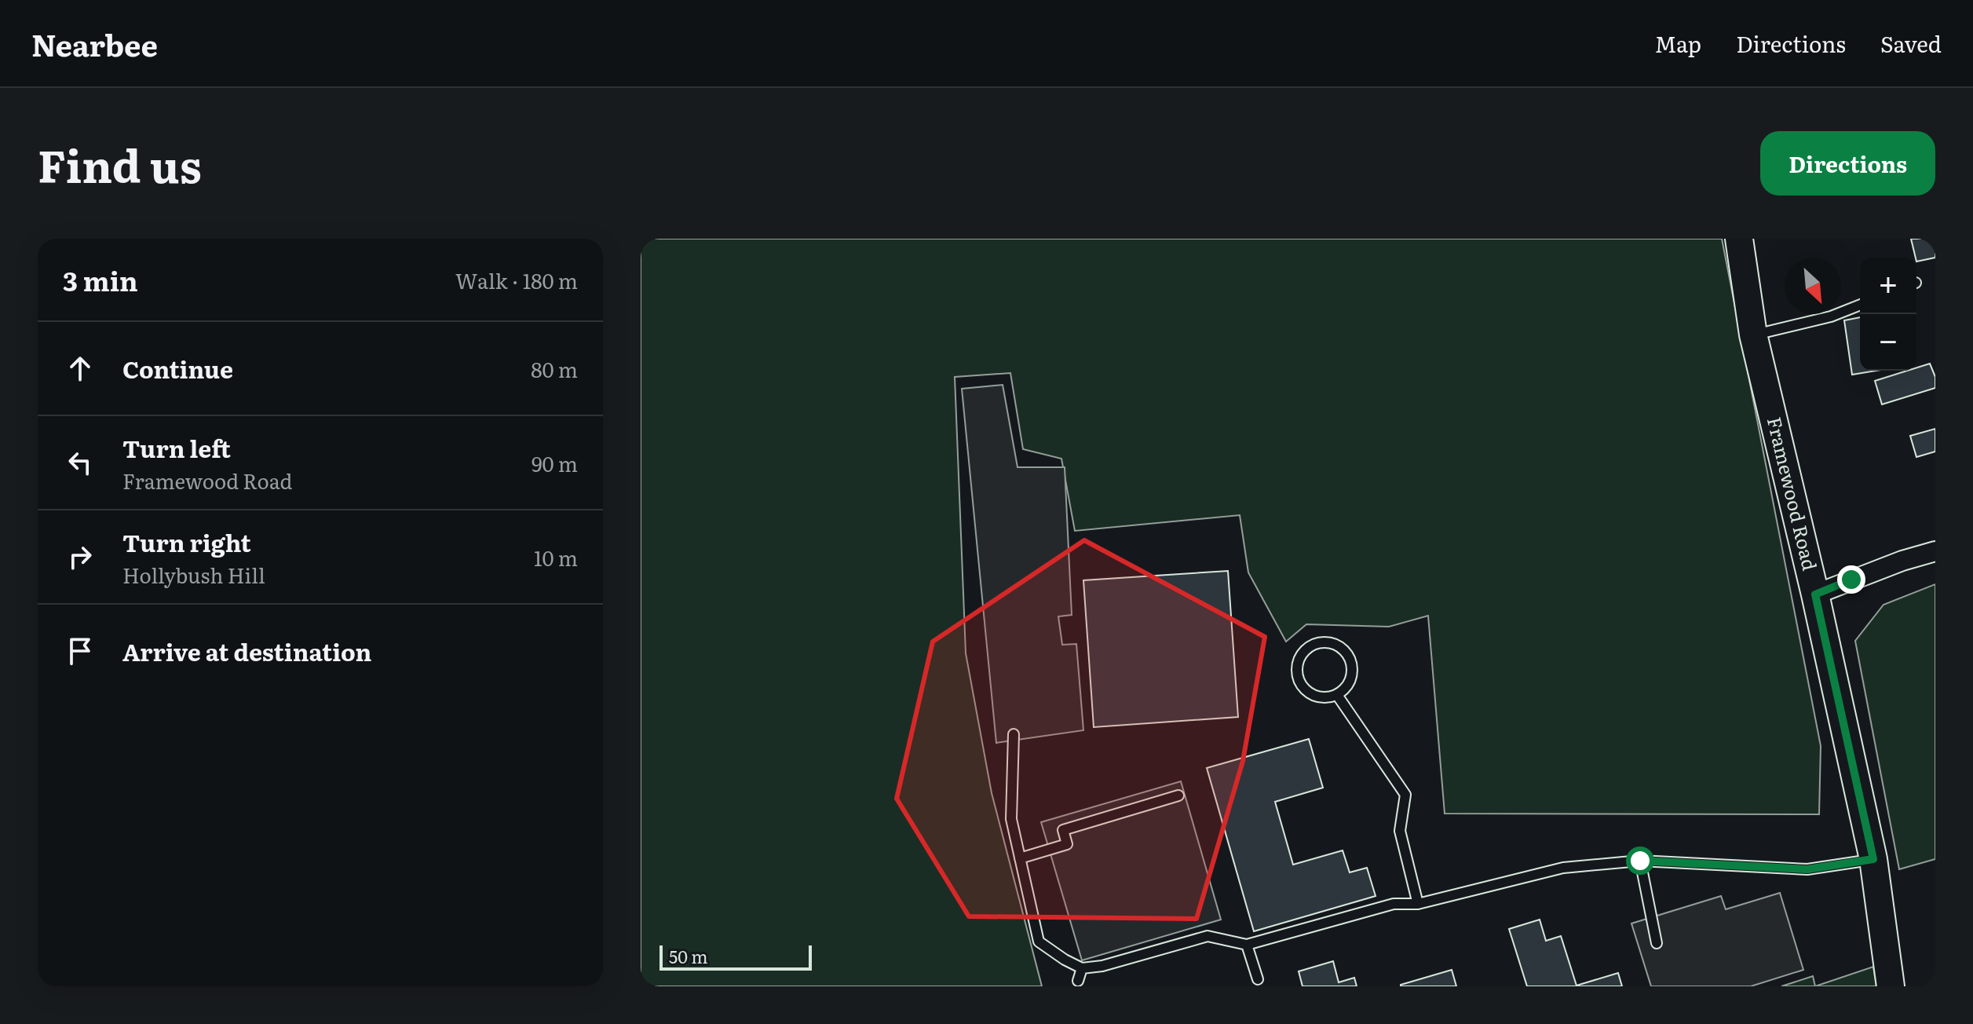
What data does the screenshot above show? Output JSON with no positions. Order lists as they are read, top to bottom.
{
  "streets": {
    "street": ["Framewood Road"]
  },
  "scale_bar": "50 m",
  "north": "bottom right",
  "page": {
    "header": "Nearbee",
    "nav": ["Map", "Directions", "Saved"],
    "title": "Find us",
    "buttons": "Directions",
    "heading": ["3 min", "Walk · 180 m"],
    "map_buttons": ["+", "−"],
    "list": [
      ["Continue", "80 m"],
      ["Turn left", "Framewood Road", "90 m"],
      ["Turn right", "Hollybush Hill", "10 m"],
      "Arrive at destination"
    ],
    "scale": "50 m"
  }
}
